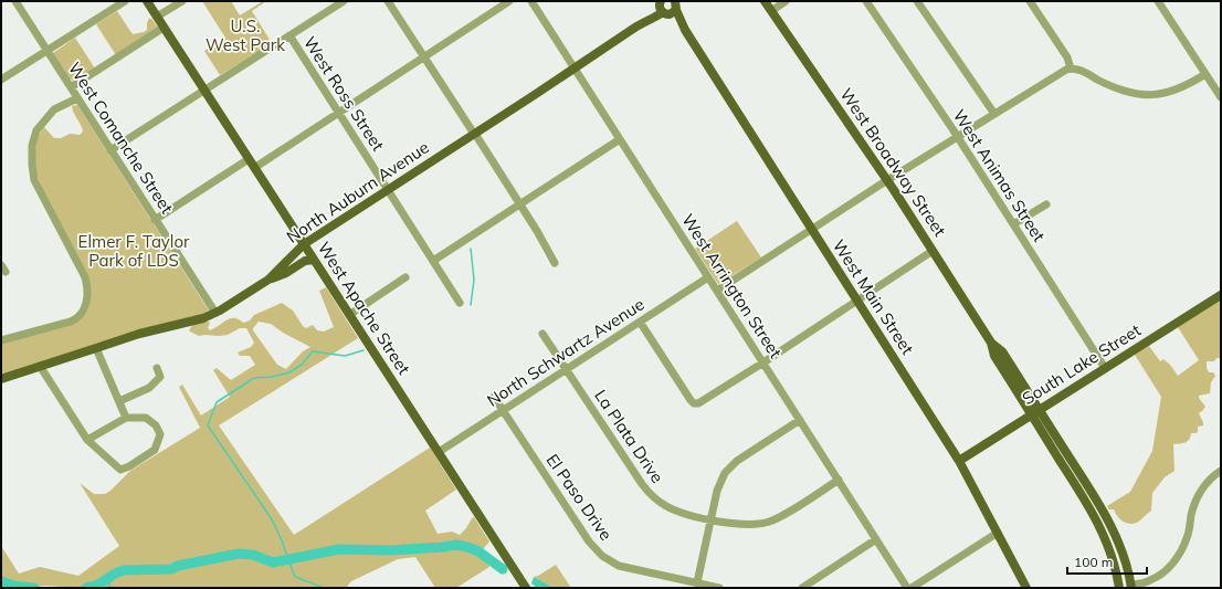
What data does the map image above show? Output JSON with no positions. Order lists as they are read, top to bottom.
{
  "streets": {
    "main road": [
      "West Broadway Street",
      "North Auburn Avenue",
      "West Main Street",
      "West Apache Street",
      "South Lake Street"
    ],
    "street": [
      "West Ross Street",
      "West Comanche Street",
      "West Animas Street",
      "West Arrington Street",
      "North Schwartz Avenue",
      "La Plata Drive",
      "El Paso Drive"
    ]
  },
  "crossings": [
    ["West Ross Street", "North Auburn Avenue"],
    ["West Comanche Street", "North Auburn Avenue"],
    ["West Broadway Street", "South Lake Street"],
    ["West Animas Street", "South Lake Street"],
    ["North Auburn Avenue", "West Arrington Street"],
    ["North Auburn Avenue", "West Main Street"],
    ["North Auburn Avenue", "West Apache Street"],
    ["West Arrington Street", "North Schwartz Avenue"],
    ["West Arrington Street", "La Plata Drive"],
    ["West Main Street", "South Lake Street"],
    ["West Apache Street", "North Schwartz Avenue"],
    ["North Schwartz Avenue", "La Plata Drive"],
    ["North Schwartz Avenue", "El Paso Drive"]
  ],
  "parks": ["U.S. West Park", "Elmer F. Taylor Park of LDS"],
  "scale_bar": "100 m"
}
